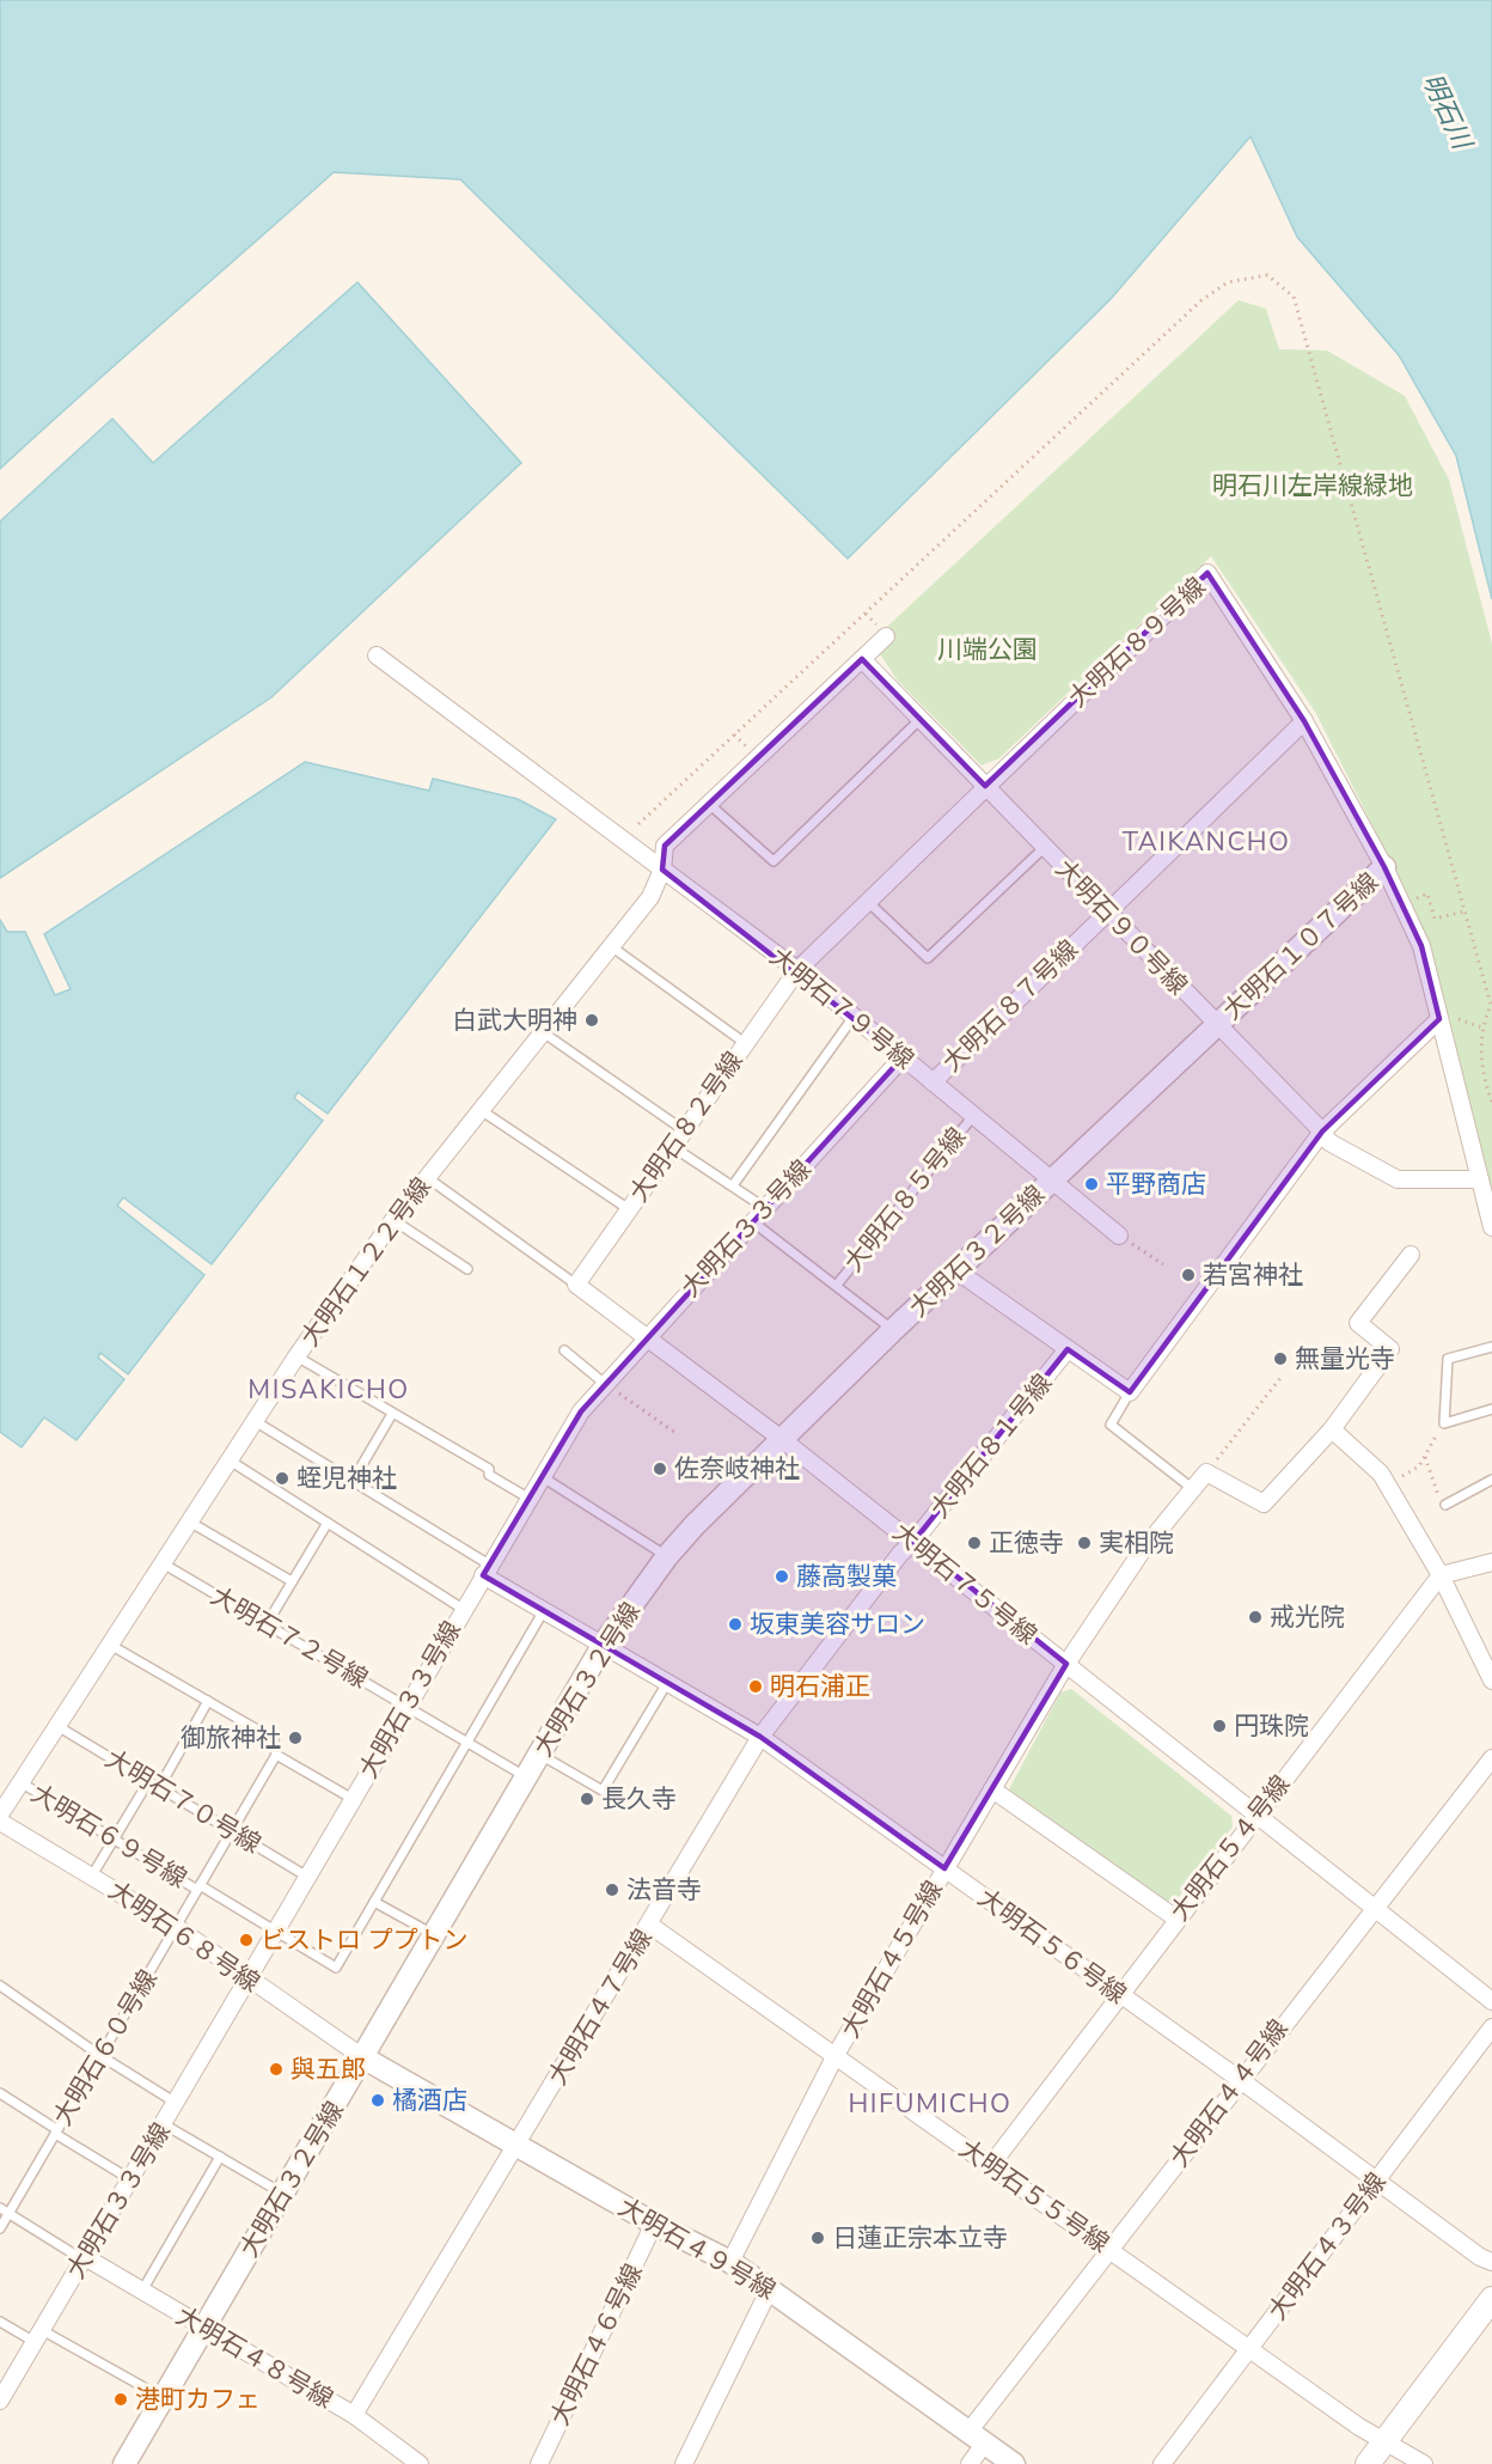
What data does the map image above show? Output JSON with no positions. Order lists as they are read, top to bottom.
{
  "streets": {
    "street": [
      "大明石８９号線",
      "大明石９０号線",
      "大明石１０７号線",
      "大明石８７号線",
      "大明石７９号線",
      "大明石８２号線",
      "大明石３３号線",
      "大明石３２号線",
      "大明石１２２号線",
      "大明石８１号線",
      "大明石７５号線",
      "大明石５４号線",
      "大明石６８号線",
      "大明石５６号線",
      "大明石４５号線",
      "大明石４７号線",
      "大明石４４号線",
      "大明石５５号線",
      "大明石４３号線",
      "大明石４９号線",
      "大明石４６号線",
      "大明石４８号線"
    ],
    "lane": [
      "大明石８５号線",
      "大明石７２号線",
      "大明石７０号線",
      "大明石６９号線",
      "大明石６０号線"
    ]
  },
  "crossings": [
    ["大明石８９号線", "大明石９０号線"],
    ["大明石８９号線", "大明石１０７号線"],
    ["大明石８９号線", "大明石８７号線"],
    ["大明石８９号線", "大明石７９号線"],
    ["大明石８９号線", "大明石８２号線"],
    ["大明石９０号線", "大明石１０７号線"],
    ["大明石９０号線", "大明石８７号線"],
    ["大明石９０号線", "大明石３２号線"],
    ["大明石９０号線", "大明石１２２号線"],
    ["大明石１０７号線", "大明石３２号線"],
    ["大明石８７号線", "大明石７９号線"],
    ["大明石７９号線", "大明石８２号線"],
    ["大明石７９号線", "大明石８５号線"],
    ["大明石７９号線", "大明石３３号線"],
    ["大明石７９号線", "大明石３２号線"],
    ["大明石７９号線", "大明石１２２号線"],
    ["大明石８２号線", "大明石７５号線"],
    ["大明石３３号線", "大明石７５号線"],
    ["大明石３３号線", "大明石７２号線"],
    ["大明石３３号線", "大明石７０号線"],
    ["大明石３３号線", "大明石６９号線"],
    ["大明石３３号線", "大明石６８号線"],
    ["大明石３３号線", "大明石５６号線"],
    ["大明石３３号線", "大明石４８号線"],
    ["大明石３２号線", "大明石７５号線"],
    ["大明石３２号線", "大明石７２号線"],
    ["大明石３２号線", "大明石６８号線"],
    ["大明石３２号線", "大明石５６号線"],
    ["大明石３２号線", "大明石４９号線"],
    ["大明石３２号線", "大明石４８号線"],
    ["大明石１２２号線", "大明石７５号線"],
    ["大明石１２２号線", "大明石７２号線"],
    ["大明石１２２号線", "大明石７０号線"],
    ["大明石１２２号線", "大明石６９号線"],
    ["大明石８１号線", "大明石７５号線"],
    ["大明石８１号線", "大明石４７号線"],
    ["大明石７５号線", "大明石５４号線"],
    ["大明石７５号線", "大明石４５号線"],
    ["大明石７５号線", "大明石４７号線"],
    ["大明石７５号線", "大明石４４号線"],
    ["大明石７０号線", "大明石６０号線"],
    ["大明石６９号線", "大明石６０号線"],
    ["大明石５４号線", "大明石５６号線"],
    ["大明石５４号線", "大明石５５号線"],
    ["大明石６８号線", "大明石６０号線"],
    ["大明石６８号線", "大明石４９号線"],
    ["大明石５６号線", "大明石４５号線"],
    ["大明石５６号線", "大明石４７号線"],
    ["大明石５６号線", "大明石４４号線"],
    ["大明石５６号線", "大明石４３号線"],
    ["大明石４５号線", "大明石５５号線"],
    ["大明石４５号線", "大明石４９号線"],
    ["大明石４７号線", "大明石５５号線"],
    ["大明石４７号線", "大明石４９号線"],
    ["大明石４７号線", "大明石４８号線"],
    ["大明石４４号線", "大明石５５号線"],
    ["大明石４４号線", "大明石４９号線"],
    ["大明石５５号線", "大明石４３号線"],
    ["大明石４９号線", "大明石４６号線"]
  ],
  "districts": ["TAIKANCHO", "MISAKICHO", "HIFUMICHO"],
  "water": ["明石川"],
  "parks": ["明石川左岸線緑地", "川端公園"],
  "places": [
    "白武大明神",
    "平野商店",
    "若宮神社",
    "無量光寺",
    "佐奈岐神社",
    "蛭児神社",
    "正徳寺",
    "実相院",
    "藤高製菓",
    "戒光院",
    "坂東美容サロン",
    "明石浦正",
    "円珠院",
    "御旅神社",
    "長久寺",
    "法音寺",
    "ビストロ ププトン",
    "與五郎",
    "橘酒店",
    "日蓮正宗本立寺",
    "港町カフェ"
  ]
}
